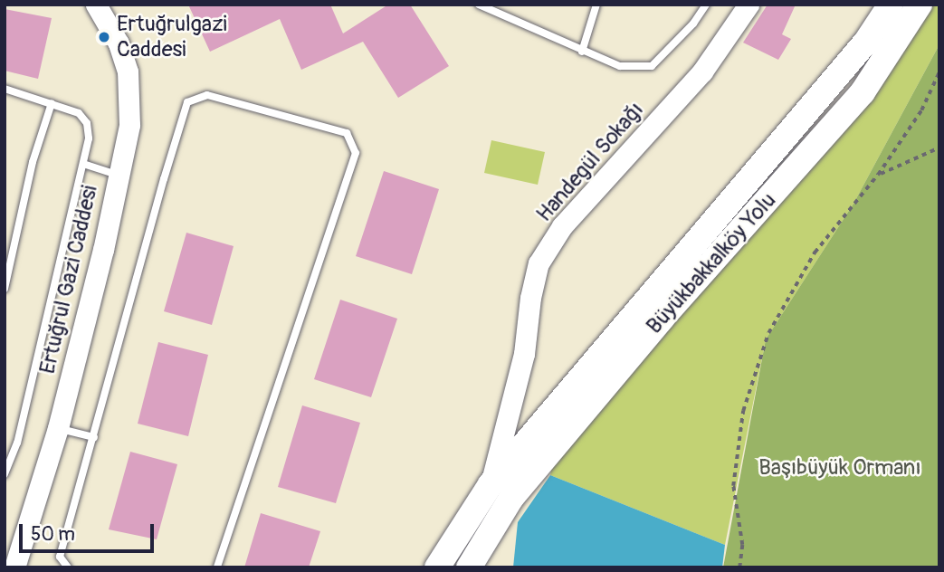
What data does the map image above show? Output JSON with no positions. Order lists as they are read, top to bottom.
{
  "streets": {
    "highway": ["Büyükbakkalköy Yolu"],
    "street": ["Handegül Sokağı", "Ertuğrul Gazi Caddesi"]
  },
  "crossings": [
    ["Handegül Sokağı", "Büyükbakkalköy Yolu"]
  ],
  "parks": ["Başıbüyük Ormanı"],
  "places": ["Ertuğrulgazi Caddesi"],
  "scale_bar": "50 m"
}
